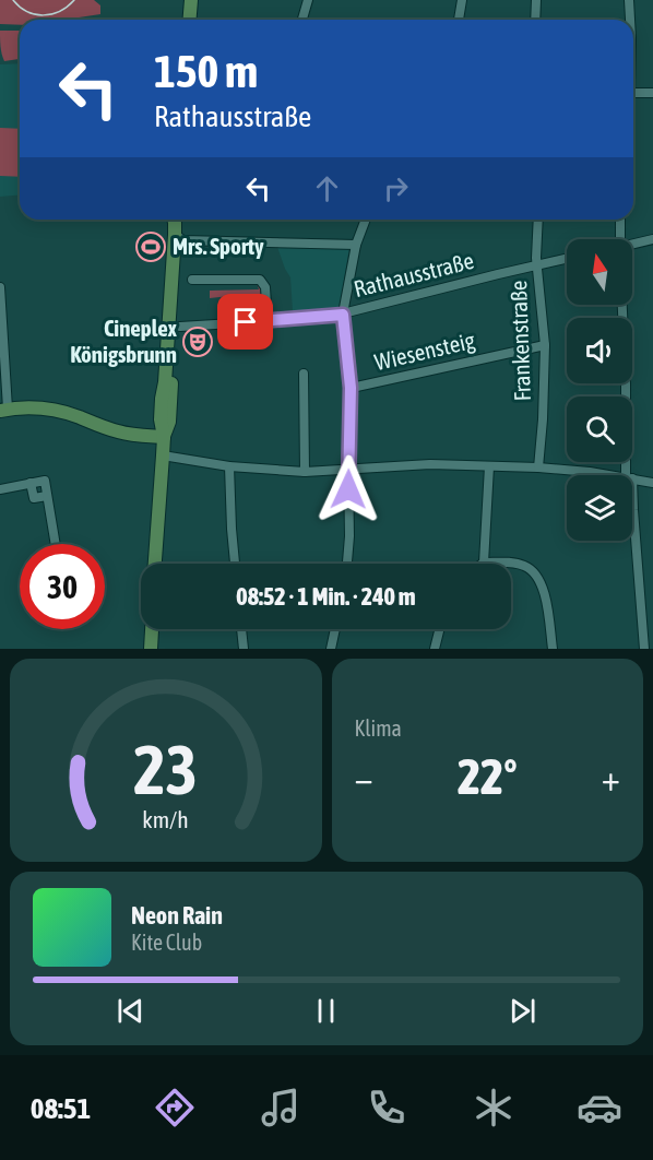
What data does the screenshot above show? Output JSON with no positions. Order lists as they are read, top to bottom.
{
  "streets": {
    "street": ["Rathausstraße", "Frankenstraße", "Wiesensteig"]
  },
  "crossings": [
    ["Rathausstraße", "Frankenstraße"],
    ["Frankenstraße", "Wiesensteig"]
  ],
  "places": {
    "sports": ["Mrs. Sporty"],
    "theatre": ["Cineplex Königsbrunn"]
  },
  "north": "top",
  "page": {
    "turn": ["150 m", "Rathausstraße"],
    "limit": "30",
    "trip": "08:52 · 1 Min. · 240 m",
    "tile": "Klima",
    "heat": ["−", "22°", "+"],
    "song": ["Neon Rain", "Kite Club"],
    "tabs": "08:51",
    "gauge": ["23", "km/h"]
  }
}
